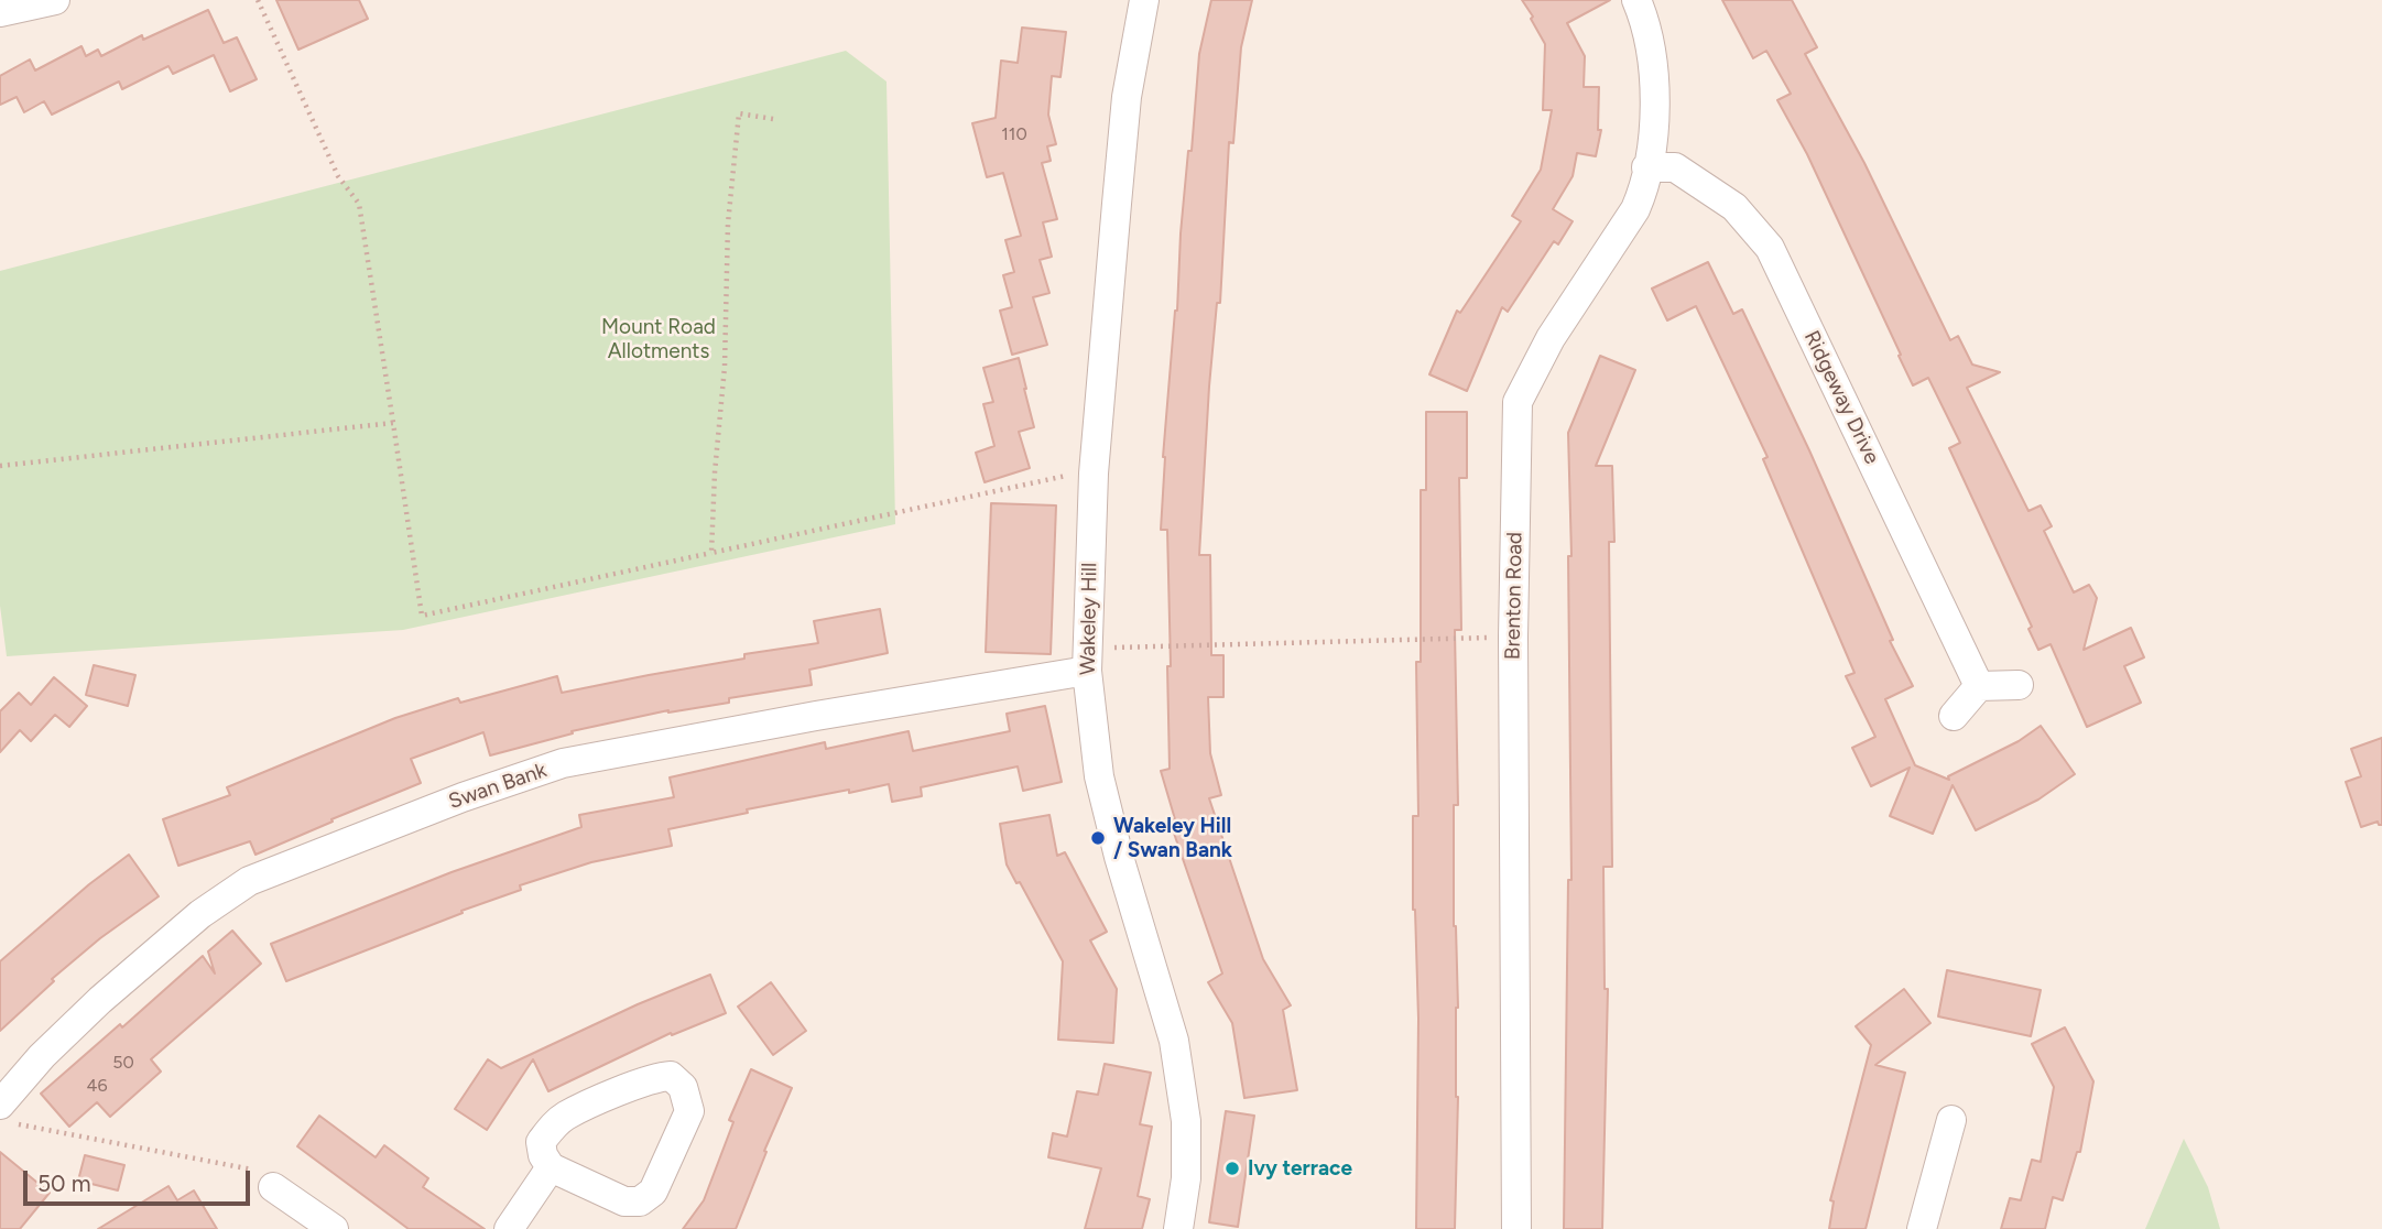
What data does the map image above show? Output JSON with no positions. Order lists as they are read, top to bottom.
{
  "streets": {
    "street": [
      "Ridgeway Drive",
      "Brenton Road",
      "Wakeley Hill",
      "Swan Bank"
    ]
  },
  "crossings": [
    ["Ridgeway Drive", "Brenton Road"],
    ["Wakeley Hill", "Swan Bank"]
  ],
  "parks": ["Mount Road Allotments"],
  "places": ["Wakeley Hill / Swan Bank", "Ivy terrace"],
  "house_numbers": ["110", "50", "46"],
  "scale_bar": "50 m"
}
